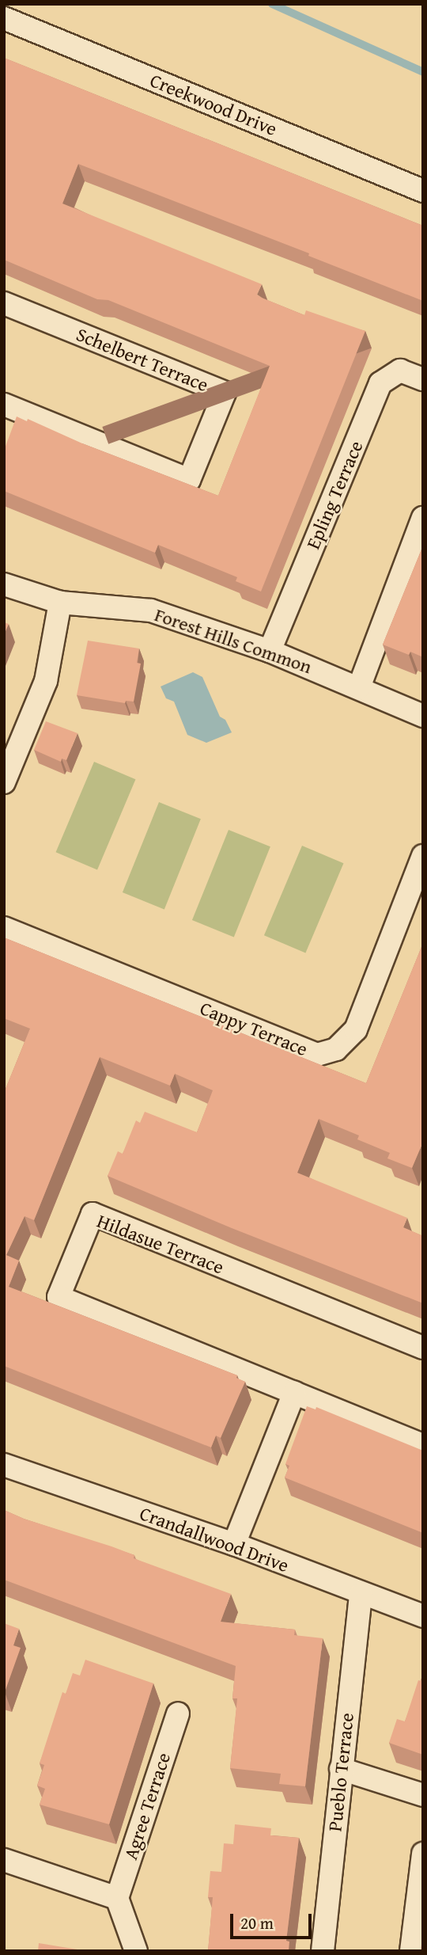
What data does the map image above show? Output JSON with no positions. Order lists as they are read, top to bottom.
{
  "streets": {
    "street": [
      "Creekwood Drive",
      "Schelbert Terrace",
      "Epling Terrace",
      "Forest Hills Common",
      "Cappy Terrace",
      "Hildasue Terrace",
      "Crandallwood Drive",
      "Pueblo Terrace",
      "Agree Terrace"
    ]
  },
  "crossings": [
    ["Epling Terrace", "Forest Hills Common"],
    ["Crandallwood Drive", "Pueblo Terrace"]
  ],
  "scale_bar": "20 m"
}
